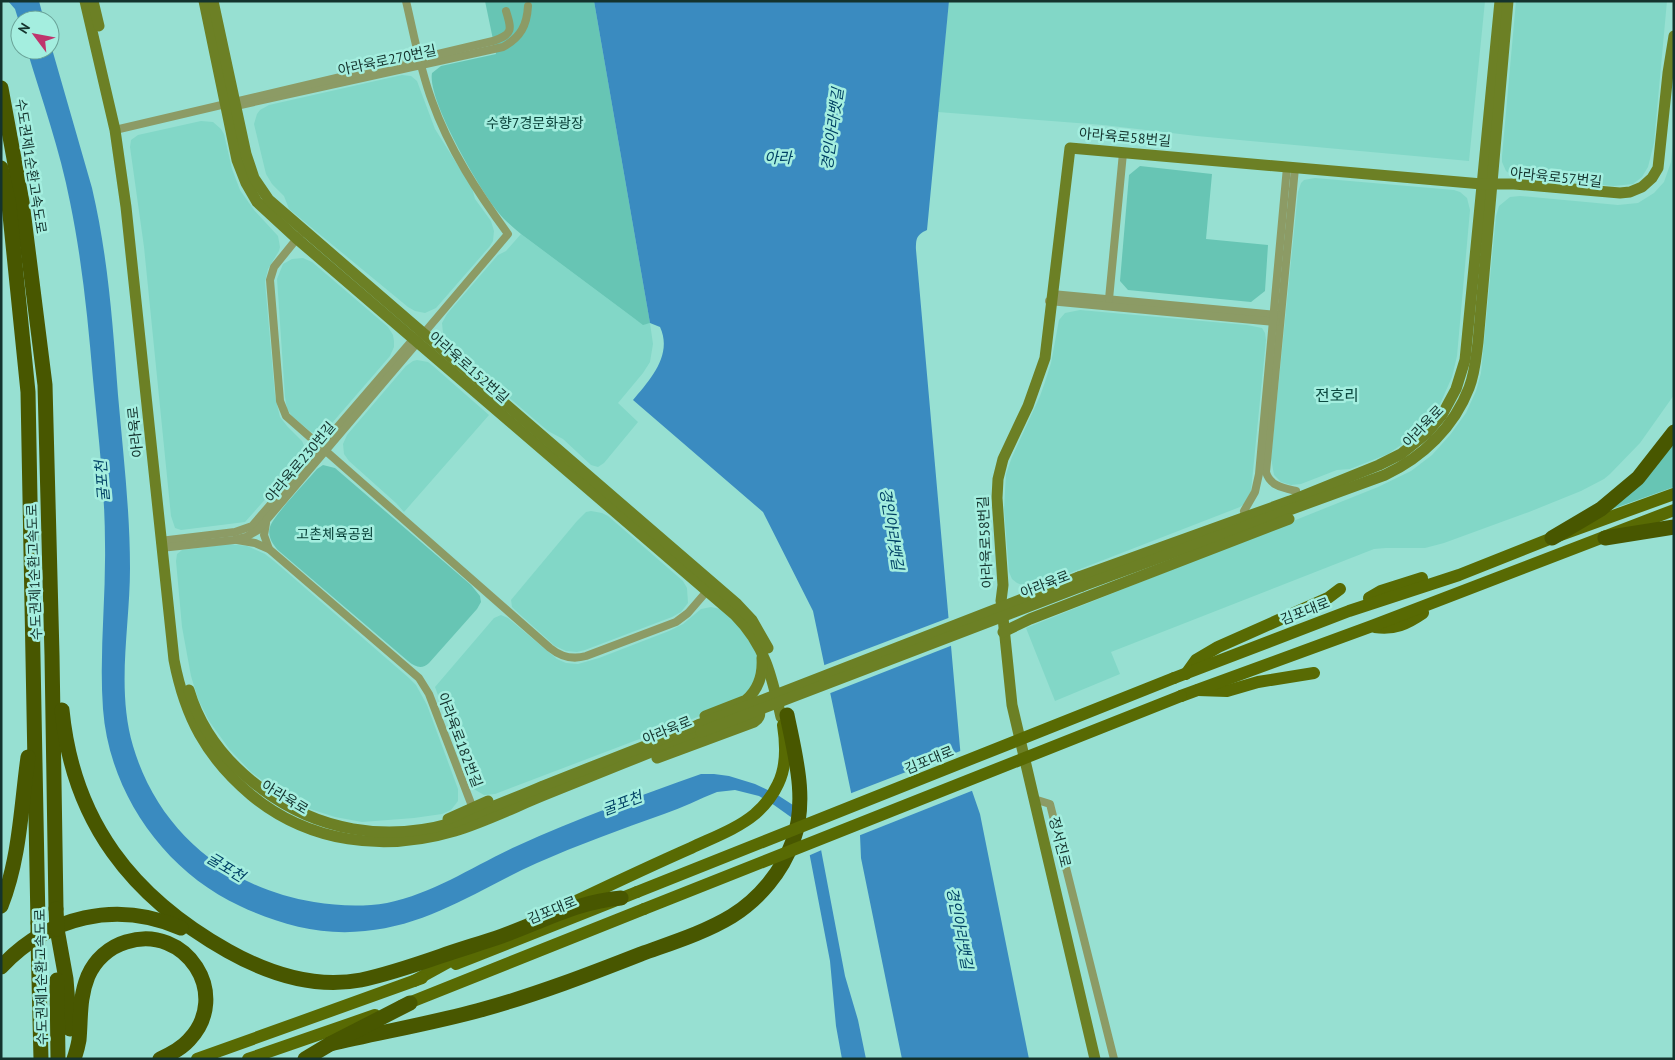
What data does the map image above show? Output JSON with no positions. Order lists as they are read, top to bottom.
{
  "streets": {
    "highway": ["수도권제1순환고속도로"],
    "main road": ["김포대로"],
    "street": [
      "아라육로270번길",
      "아라육로58번길",
      "아라육로57번길",
      "아라육로152번길",
      "아라육로",
      "아라육로230번길",
      "아라육로182번길",
      "정서진로"
    ]
  },
  "crossings": [
    ["아라육로270번길", "아라육로152번길"],
    ["아라육로270번길", "아라육로"],
    ["아라육로270번길", "아라육로230번길"],
    ["아라육로58번길", "아라육로57번길"],
    ["아라육로58번길", "아라육로"],
    ["아라육로58번길", "정서진로"],
    ["아라육로57번길", "아라육로"],
    ["아라육로152번길", "아라육로230번길"],
    ["아라육로", "아라육로230번길"]
  ],
  "districts": ["전호리"],
  "water": ["경인아라뱃길", "아라", "굴포천"],
  "parks": ["수향7경문화광장", "고촌체육공원"],
  "north": "top left"
}
